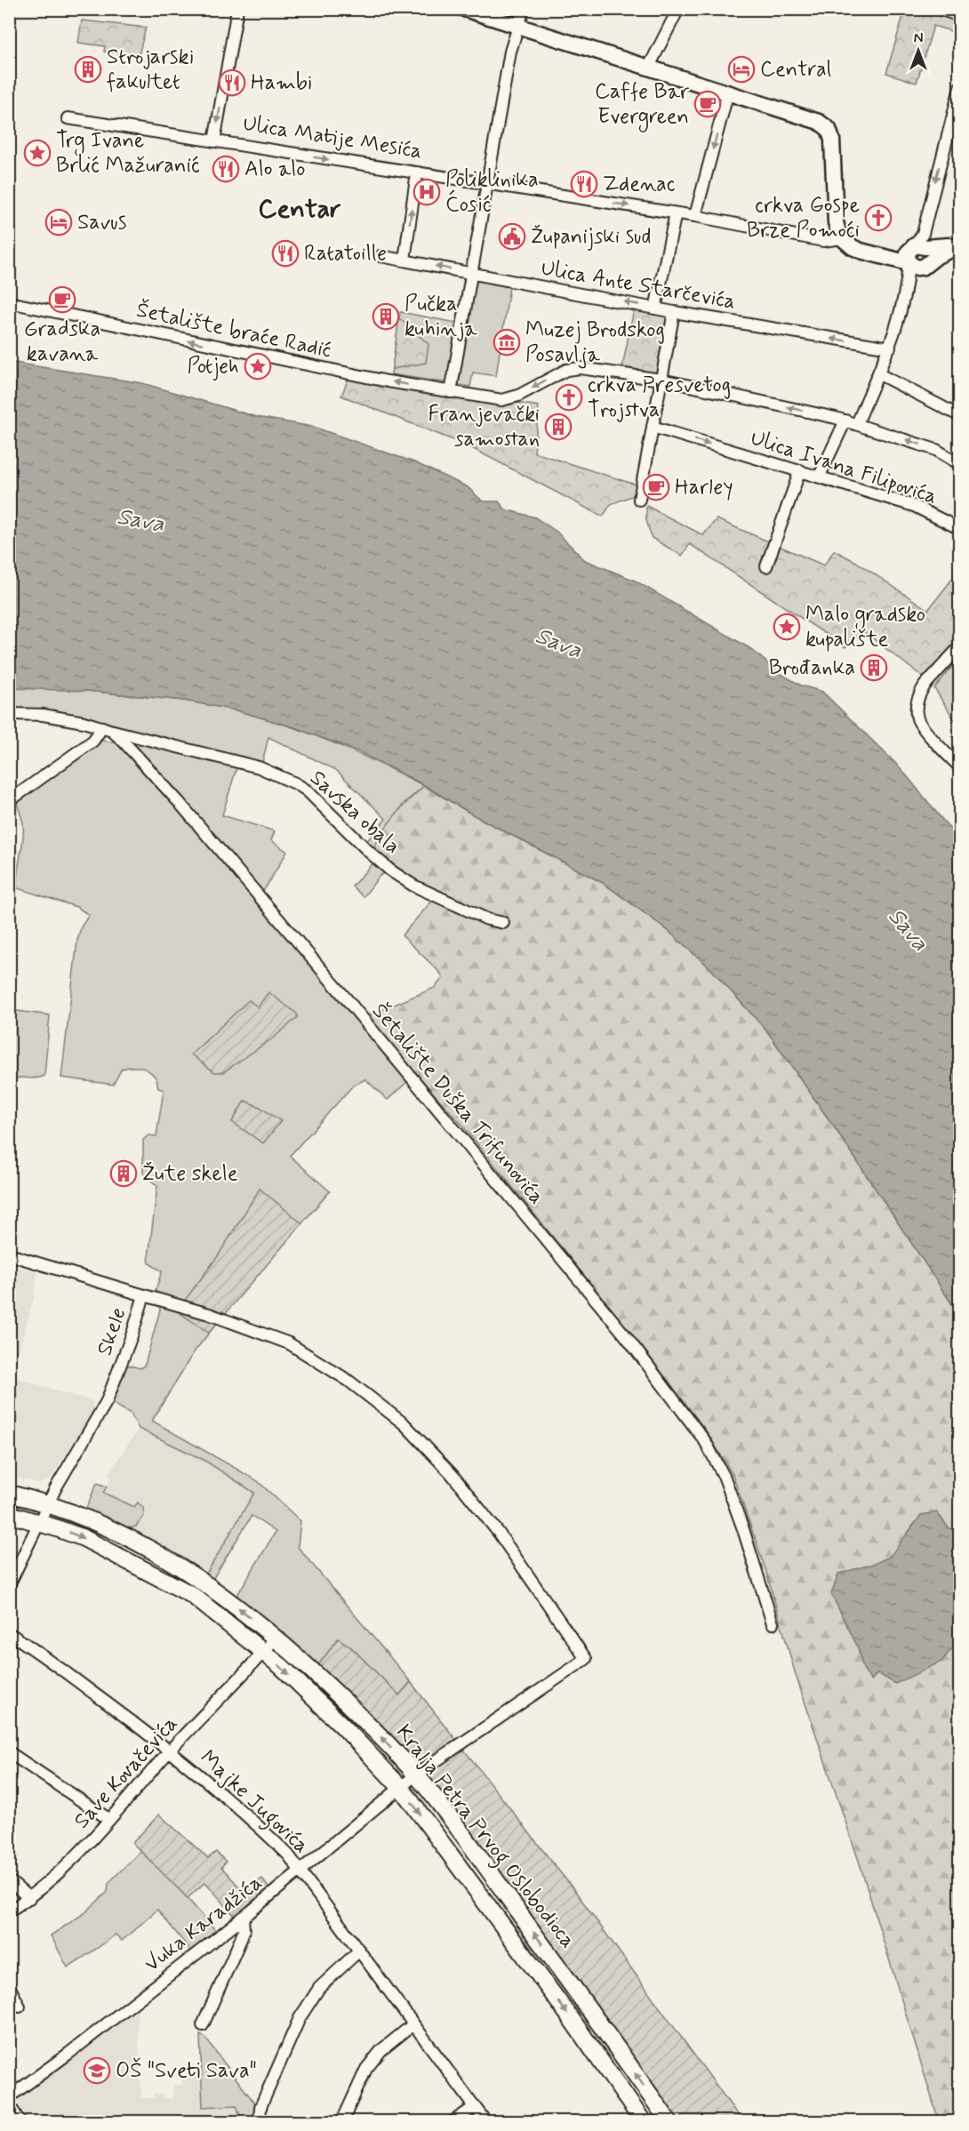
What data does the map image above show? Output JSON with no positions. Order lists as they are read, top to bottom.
{
  "streets": {
    "main road": ["Ulica Matije Mesića", "Kralja Petra Prvog Oslobodioca"],
    "street": [
      "Ulica Ante Starčevića",
      "Šetalište braće Radić",
      "Ulica Ivana Filipovića",
      "Savska obala",
      "Šetalište Duška Trifunovića",
      "Skele",
      "Save Kovačevića",
      "Majke Jugovića",
      "Vuka Karadžića"
    ]
  },
  "crossings": [
    ["Savska obala", "Šetalište Duška Trifunovića"],
    ["Skele", "Kralja Petra Prvog Oslobodioca"],
    ["Skele", "Vuka Karadžića"],
    ["Save Kovačevića", "Majke Jugovića"],
    ["Save Kovačevića", "Kralja Petra Prvog Oslobodioca"],
    ["Majke Jugovića", "Vuka Karadžića"],
    ["Kralja Petra Prvog Oslobodioca", "Vuka Karadžića"]
  ],
  "one_way": [
    "Ulica Matije Mesića",
    "Ulica Ante Starčevića",
    "Šetalište braće Radić",
    "Ulica Ivana Filipovića"
  ],
  "districts": ["Centar"],
  "water": ["Sava"],
  "places": {
    "building": [
      "Strojarski fakultet",
      "Pučka kuhinja",
      "Franjevački samostan",
      "Brođanka",
      "Žute skele"
    ],
    "hotel": ["Central", "Savus"],
    "restaurant": [
      "Hambi",
      "Alo alo",
      "Zdenac",
      "Ratatoille"
    ],
    "cafe": ["Caffe Bar Evergreen", "Gradska kavana", "Harley"],
    "place": ["Trg Ivane Brlić Mažuranić", "Potjeh", "Malo gradsko kupalište"],
    "hospital": ["Poliklinika Ćosić"],
    "church": ["crkva Gospe Brze Pomoći", "crkva Presvetog Trojstva"],
    "public building": ["Županijski sud"],
    "museum": ["Muzej Brodskog Posavlja"],
    "school or university": ["OŠ \"Sveti Sava\""]
  },
  "north": "top"
}
